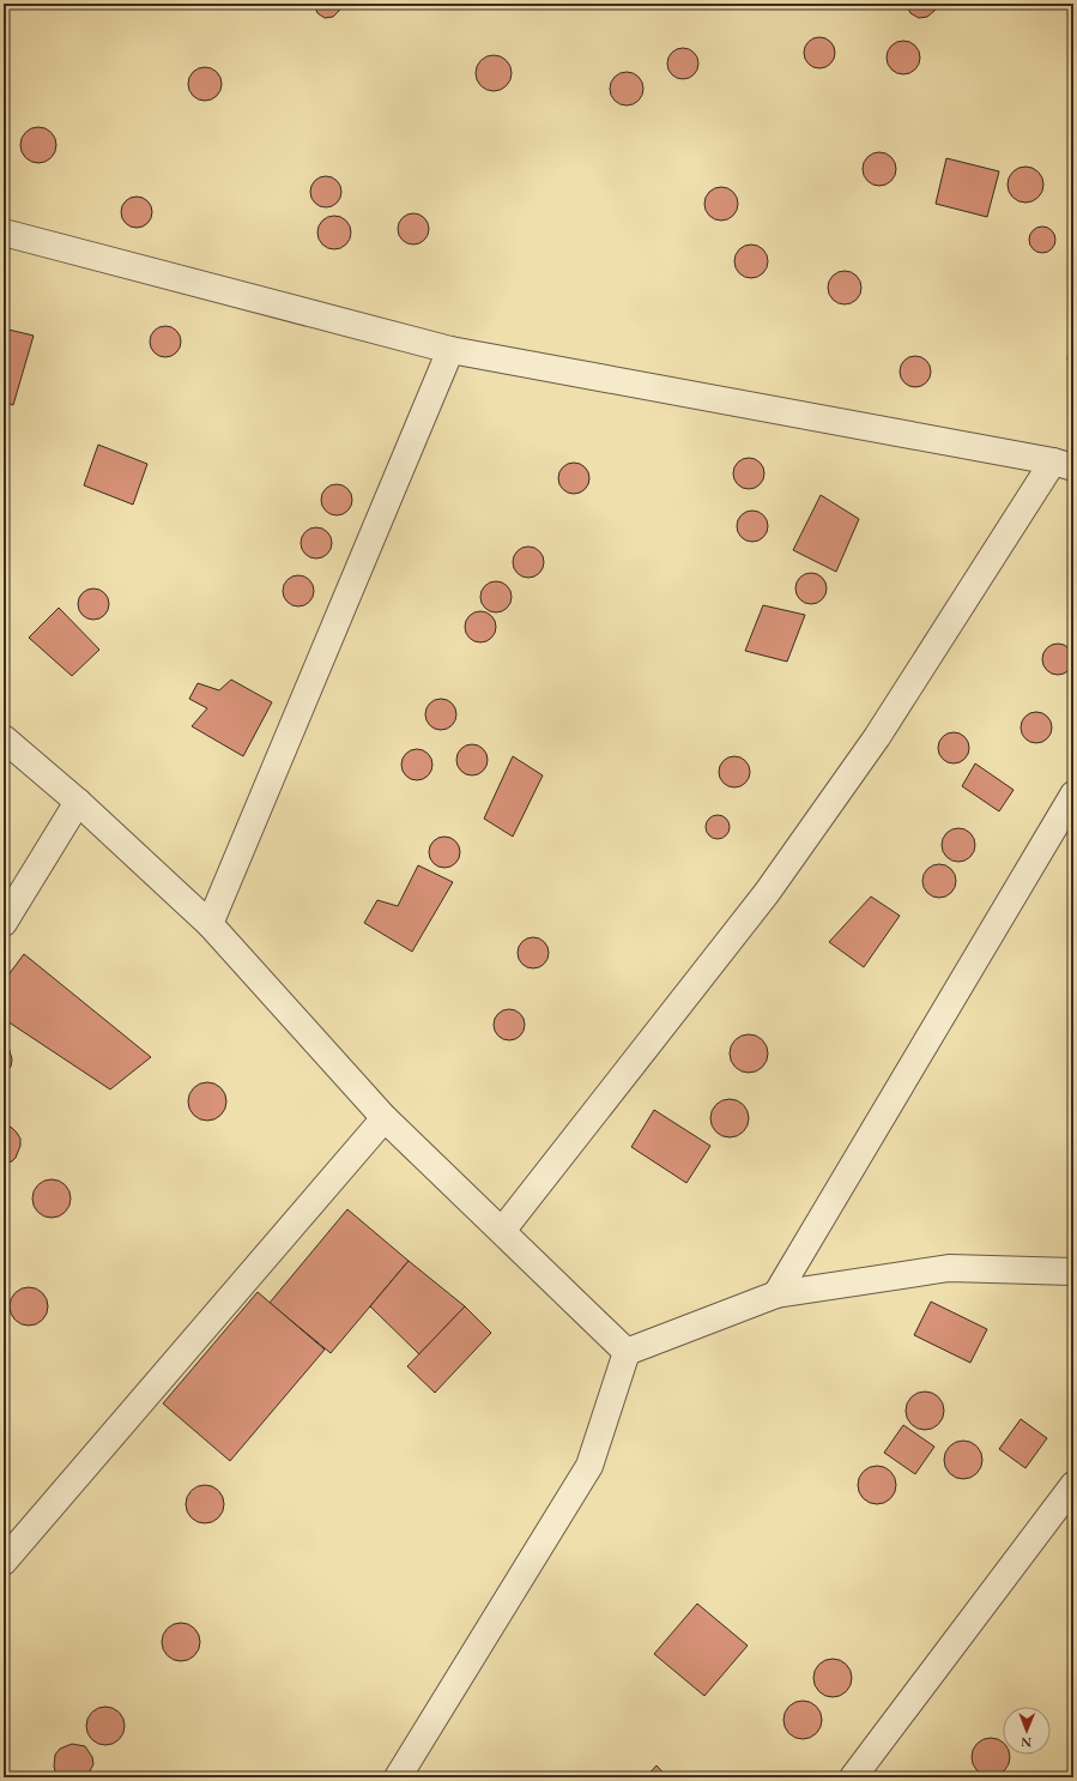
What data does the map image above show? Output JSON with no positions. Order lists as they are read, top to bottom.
{
  "north": "bottom"
}
